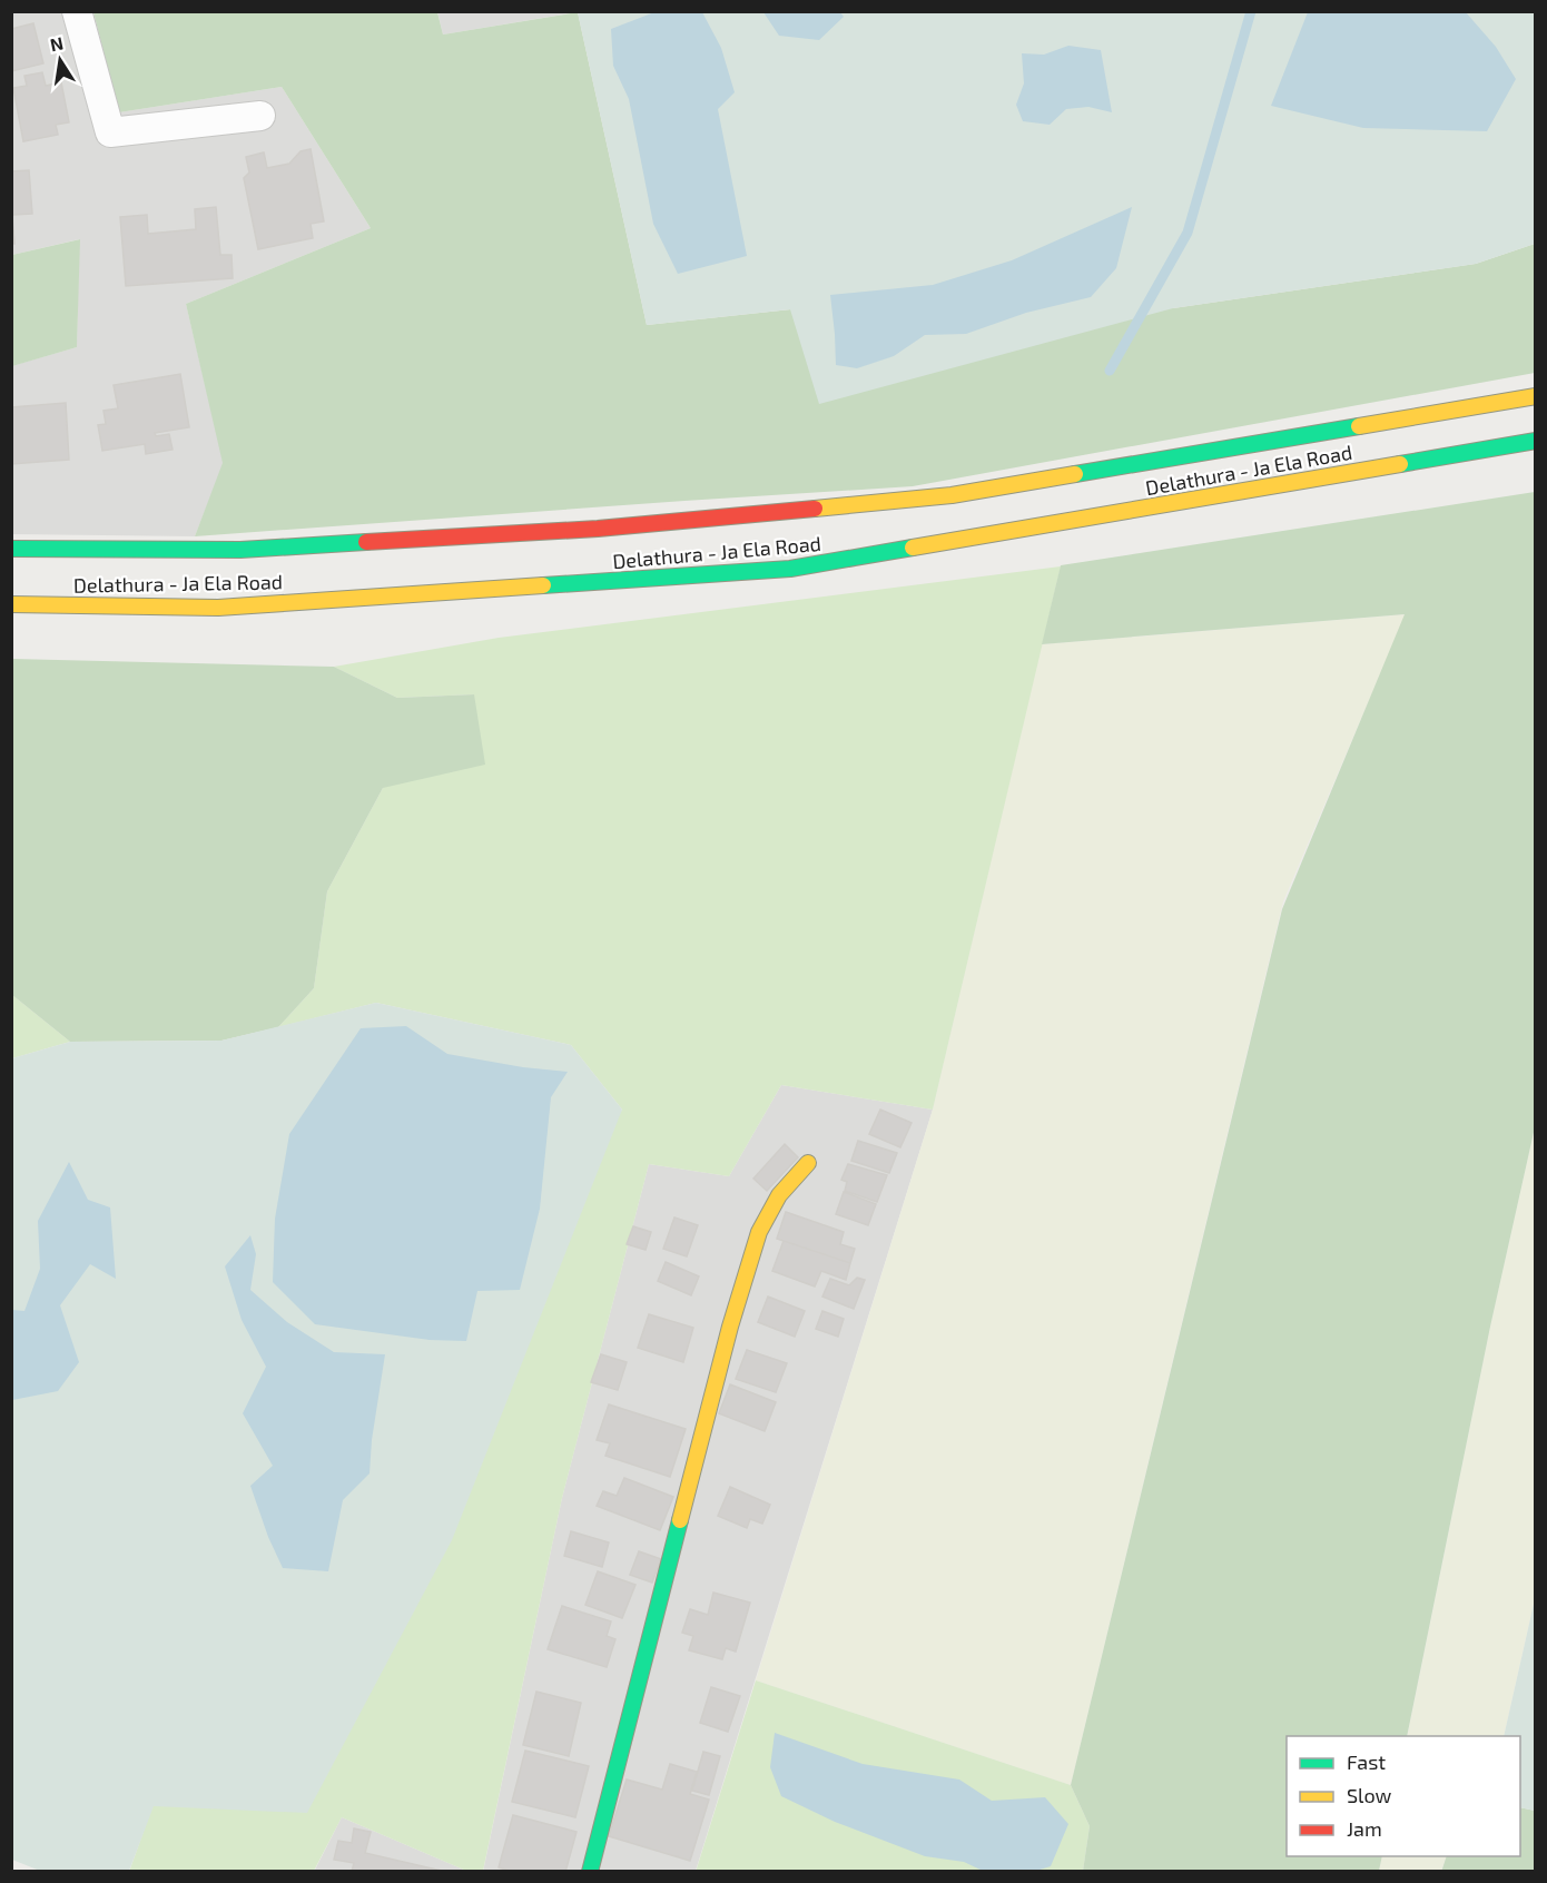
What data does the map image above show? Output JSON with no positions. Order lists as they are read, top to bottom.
{
  "streets": {
    "main road": ["Delathura - Ja Ela Road"]
  },
  "legend": ["Fast", "Slow", "Jam"],
  "north": "top"
}
